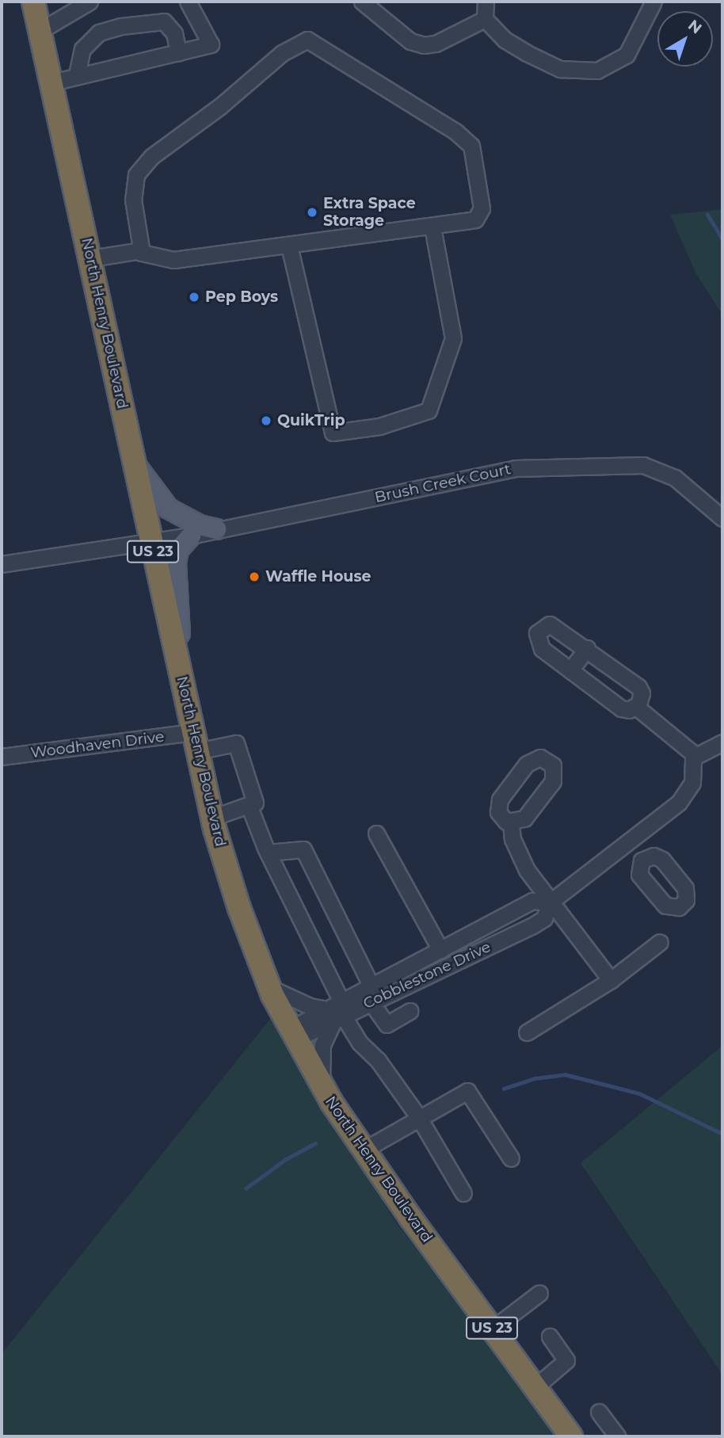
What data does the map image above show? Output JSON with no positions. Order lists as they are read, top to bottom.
{
  "streets": {
    "highway": ["North Henry Boulevard", "US 23"],
    "street": ["Brush Creek Court", "Woodhaven Drive", "Cobblestone Drive"]
  },
  "crossings": [
    ["North Henry Boulevard", "Brush Creek Court"],
    ["North Henry Boulevard", "Woodhaven Drive"],
    ["North Henry Boulevard", "Cobblestone Drive"]
  ],
  "places": [
    "Extra Space Storage",
    "Pep Boys",
    "QuikTrip",
    "Waffle House"
  ],
  "north": "top right"
}
